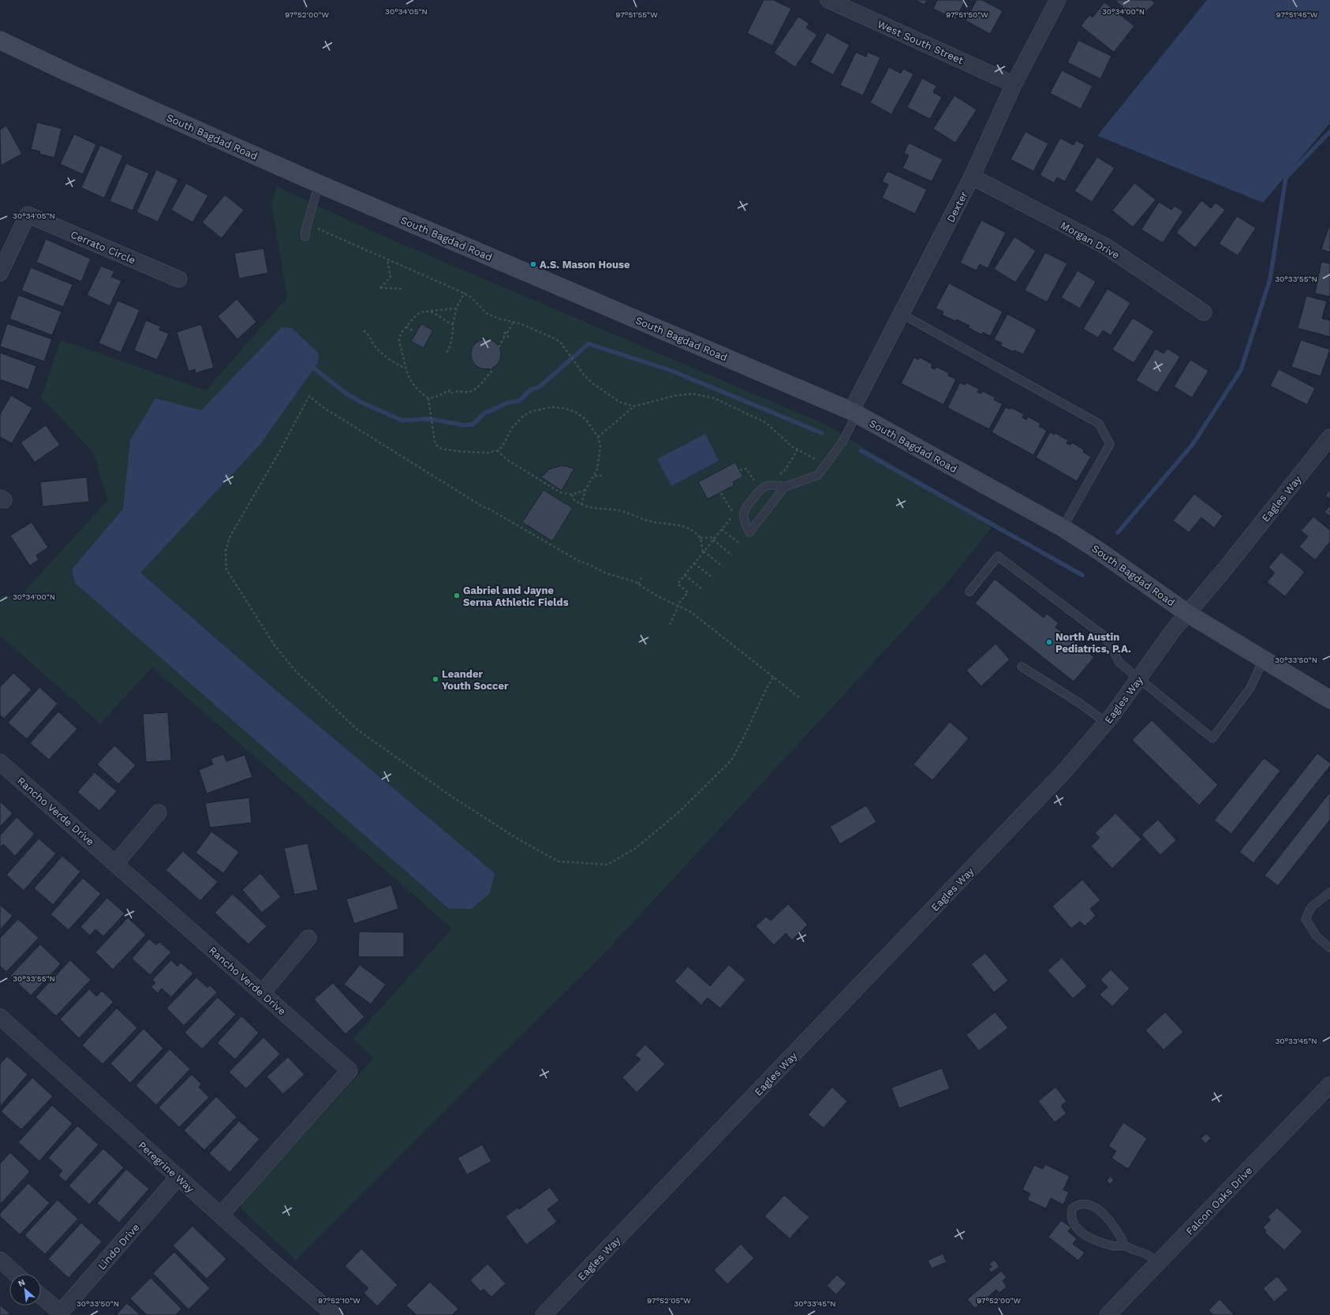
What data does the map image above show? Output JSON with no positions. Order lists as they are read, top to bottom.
{
  "streets": {
    "main road": ["South Bagdad Road"],
    "street": [
      "West South Street",
      "Dexter",
      "Morgan Drive",
      "Cerrato Circle",
      "Eagles Way",
      "Rancho Verde Drive",
      "Peregrine Way",
      "Falcon Oaks Drive",
      "Lindo Drive"
    ]
  },
  "crossings": [
    ["West South Street", "Dexter"],
    ["South Bagdad Road", "Dexter"],
    ["South Bagdad Road", "Eagles Way"],
    ["Dexter", "Morgan Drive"],
    ["Rancho Verde Drive", "Peregrine Way"],
    ["Peregrine Way", "Lindo Drive"]
  ],
  "places": [
    "A.S. Mason House",
    "Gabriel and Jayne Serna Athletic Fields",
    "North Austin Pediatrics, P.A.",
    "Leander Youth Soccer"
  ],
  "north": "top left",
  "coordinates": [
    "30°34'05\"N",
    "30°34'00\"N",
    "97°52'00\"W",
    "97°51'55\"W",
    "97°51'50\"W",
    "97°51'45\"W",
    "30°33'55\"N",
    "30°33'50\"N",
    "30°33'45\"N",
    "97°52'10\"W",
    "97°52'05\"W"
  ]
}
